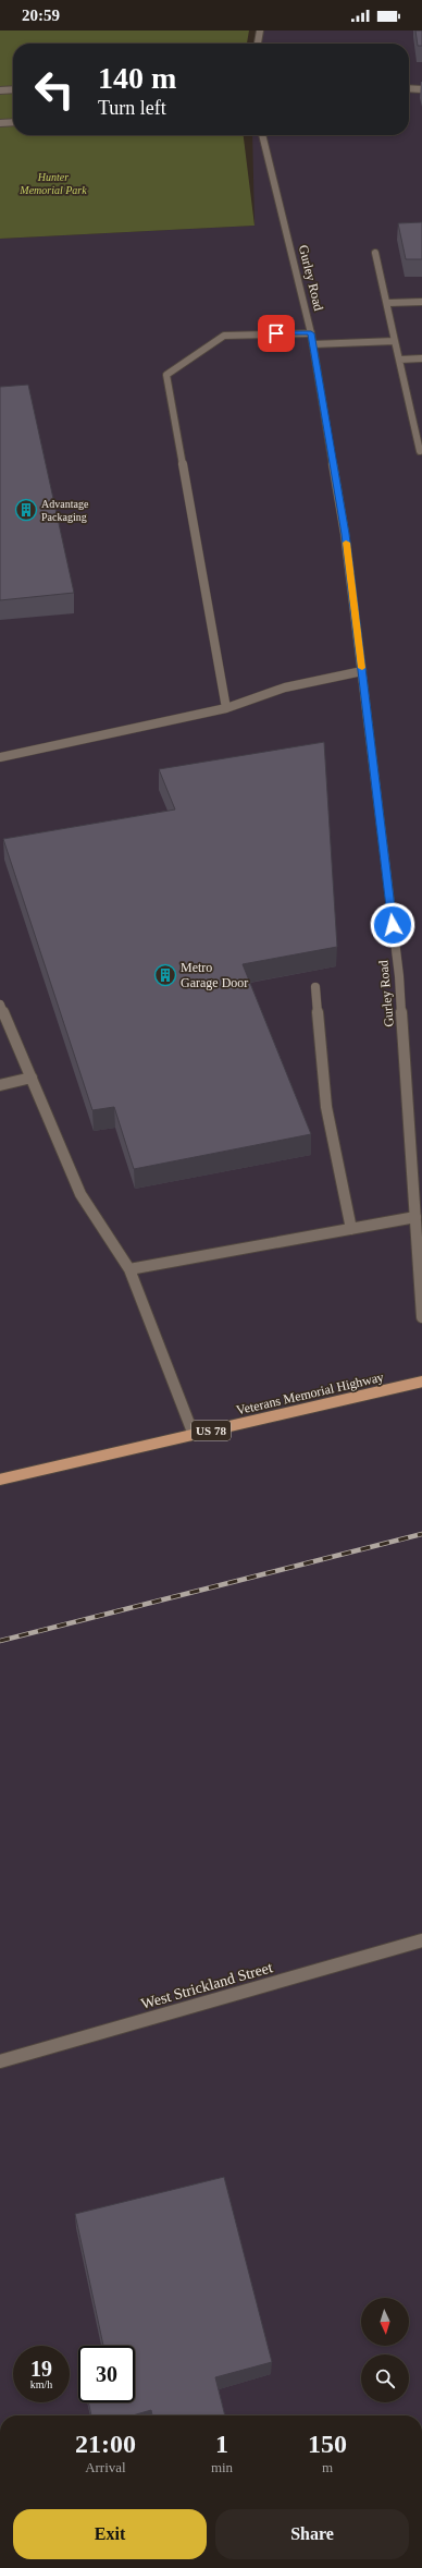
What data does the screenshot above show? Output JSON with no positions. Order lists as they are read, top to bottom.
{
  "streets": {
    "main road": ["Veterans Memorial Highway", "US 78"],
    "street": ["Gurley Road", "West Strickland Street"]
  },
  "parks": ["Hunter Memorial Park"],
  "places": {
    "building": ["Advantage Packaging", "Metro Garage Door"]
  },
  "north": "bottom",
  "page": {
    "status": "20:59",
    "turn": ["140 m", "Turn left"],
    "speed": "19 km/h",
    "limit": "30",
    "eta": [
      "21:00",
      "Arrival",
      "1",
      "min",
      "150",
      "m"
    ],
    "buttons": ["Exit", "Share"]
  }
}
